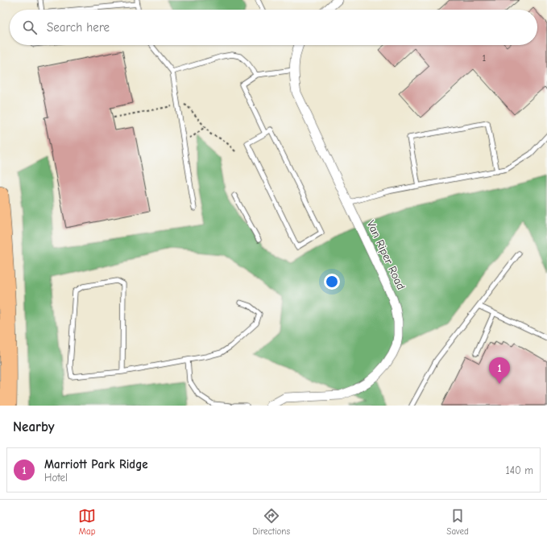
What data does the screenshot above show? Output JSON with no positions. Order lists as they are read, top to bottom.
{
  "streets": {
    "street": ["Van Riper Road"]
  },
  "house_numbers": ["1"],
  "page": {
    "search": "Search here",
    "pins": "1",
    "heading": "Nearby",
    "list": [
      {
        "mark": "1",
        "name": "Marriott Park Ridge",
        "note": "Hotel",
        "value": "140 m"
      }
    ],
    "nav": ["Map", "Directions", "Saved"]
  }
}
